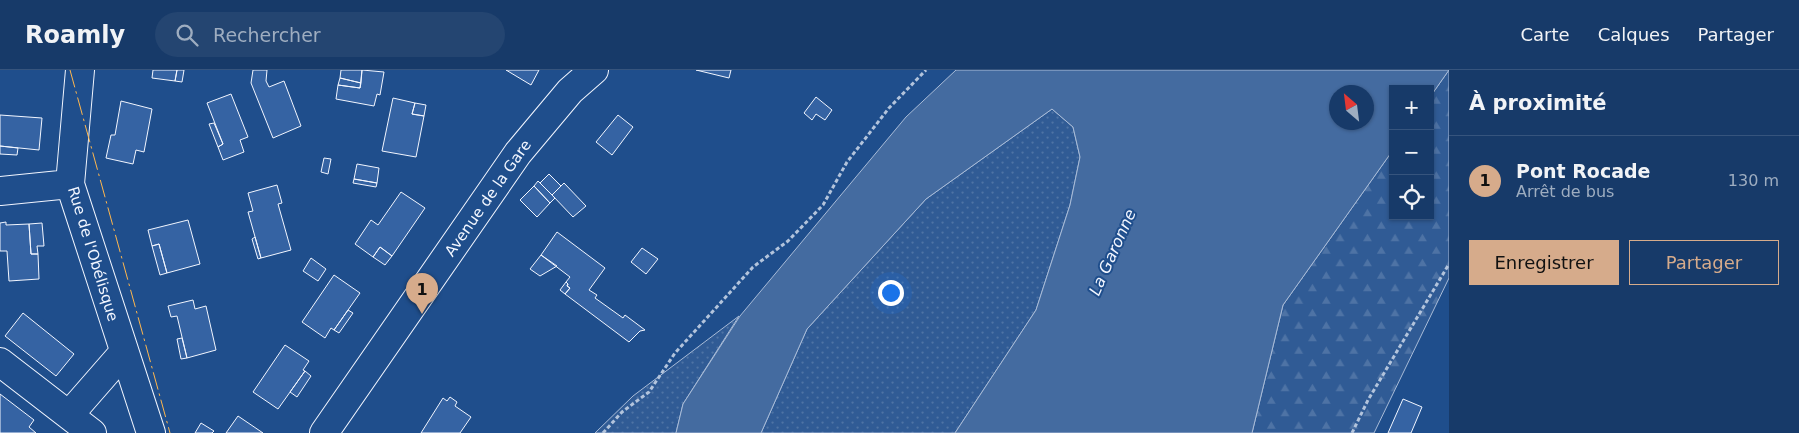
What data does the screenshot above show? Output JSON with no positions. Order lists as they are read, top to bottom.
{
  "streets": {
    "street": ["Avenue de la Gare", "Rue de l'Obélisque"]
  },
  "water": ["La Garonne"],
  "north": "top left",
  "page": {
    "header": "Roamly",
    "search": "Rechercher",
    "nav": ["Carte", "Calques", "Partager"],
    "heading": "À proximité",
    "map_buttons": ["+", "−"],
    "list": [
      {
        "mark": "1",
        "name": "Pont Rocade",
        "note": "Arrêt de bus",
        "value": "130 m"
      }
    ],
    "buttons": ["Enregistrer", "Partager"],
    "pins": "1"
  }
}
